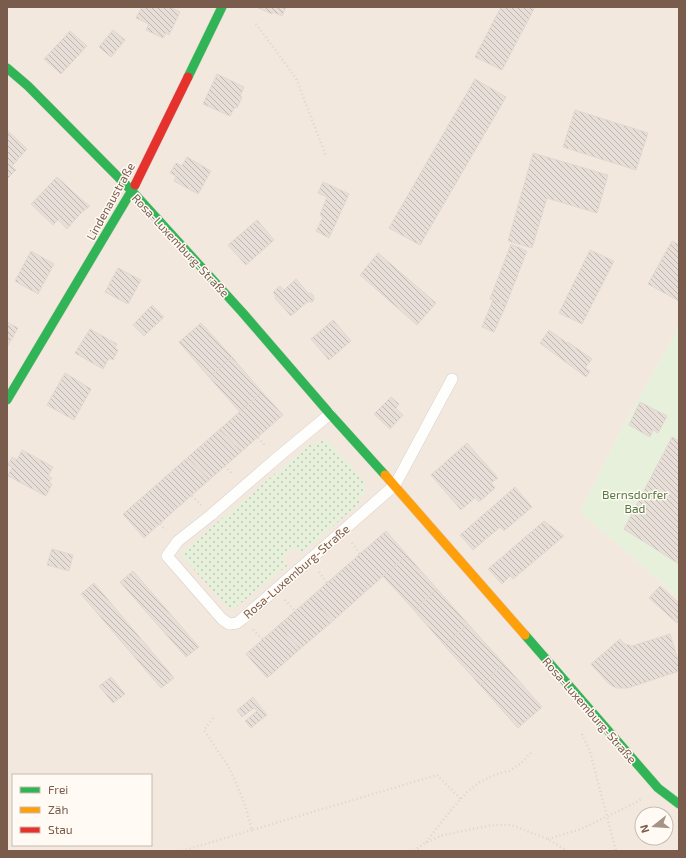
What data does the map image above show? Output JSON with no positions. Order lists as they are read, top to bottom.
{
  "streets": {
    "street": ["Lindenaustraße", "Rosa-Luxemburg-Straße"]
  },
  "crossings": [
    ["Lindenaustraße", "Rosa-Luxemburg-Straße"]
  ],
  "parks": ["Bernsdorfer Bad"],
  "legend": ["Frei", "Zäh", "Stau"],
  "north": "left"
}
